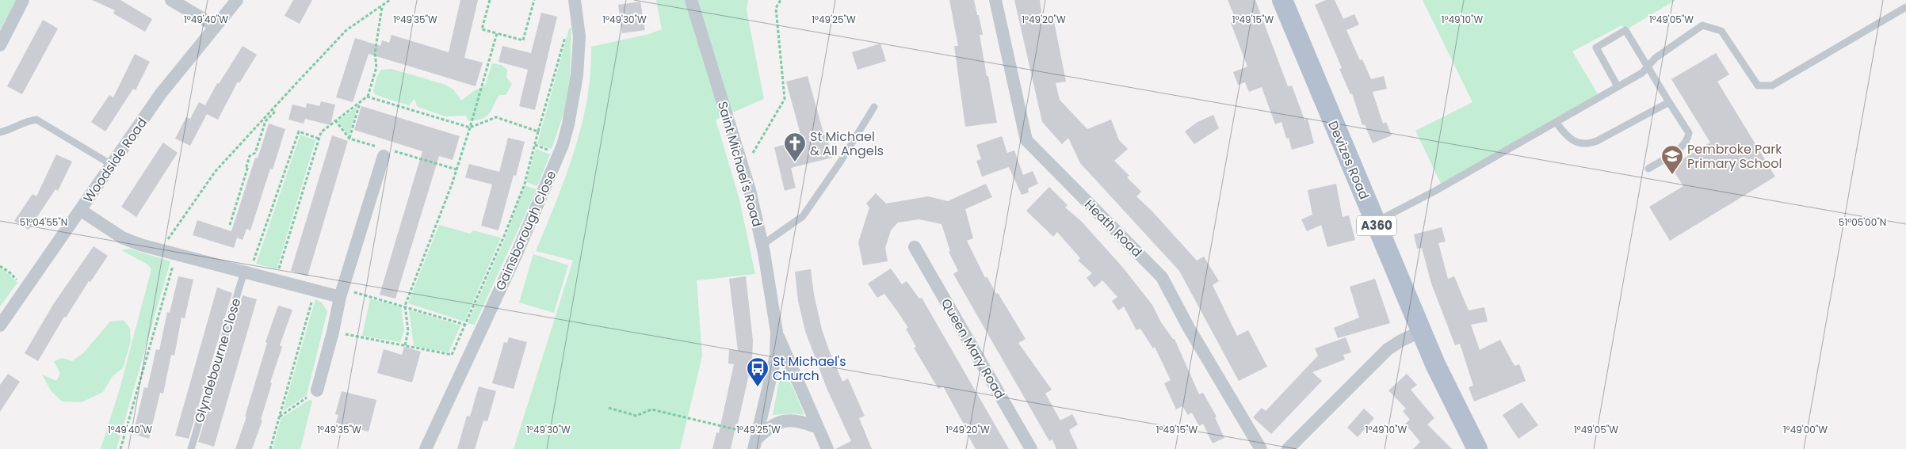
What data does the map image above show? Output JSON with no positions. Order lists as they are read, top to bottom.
{
  "streets": {
    "main road": ["Devizes Road", "A360"],
    "street": [
      "Woodside Road",
      "Saint Michael's Road",
      "Heath Road",
      "Gainsborough Close",
      "Queen Mary Road"
    ],
    "lane": ["Glyndebourne Close"]
  },
  "places": {
    "church": ["St Michael & All Angels"],
    "school or university": ["Pembroke Park Primary School"],
    "bus stop": ["St Michael's Church"]
  },
  "coordinates": [
    "1°49'40\"W",
    "1°49'35\"W",
    "1°49'30\"W",
    "1°49'25\"W",
    "1°49'20\"W",
    "1°49'15\"W",
    "1°49'10\"W",
    "1°49'05\"W",
    "51°04'55\"N",
    "51°05'00\"N",
    "1°49'00\"W"
  ]
}
